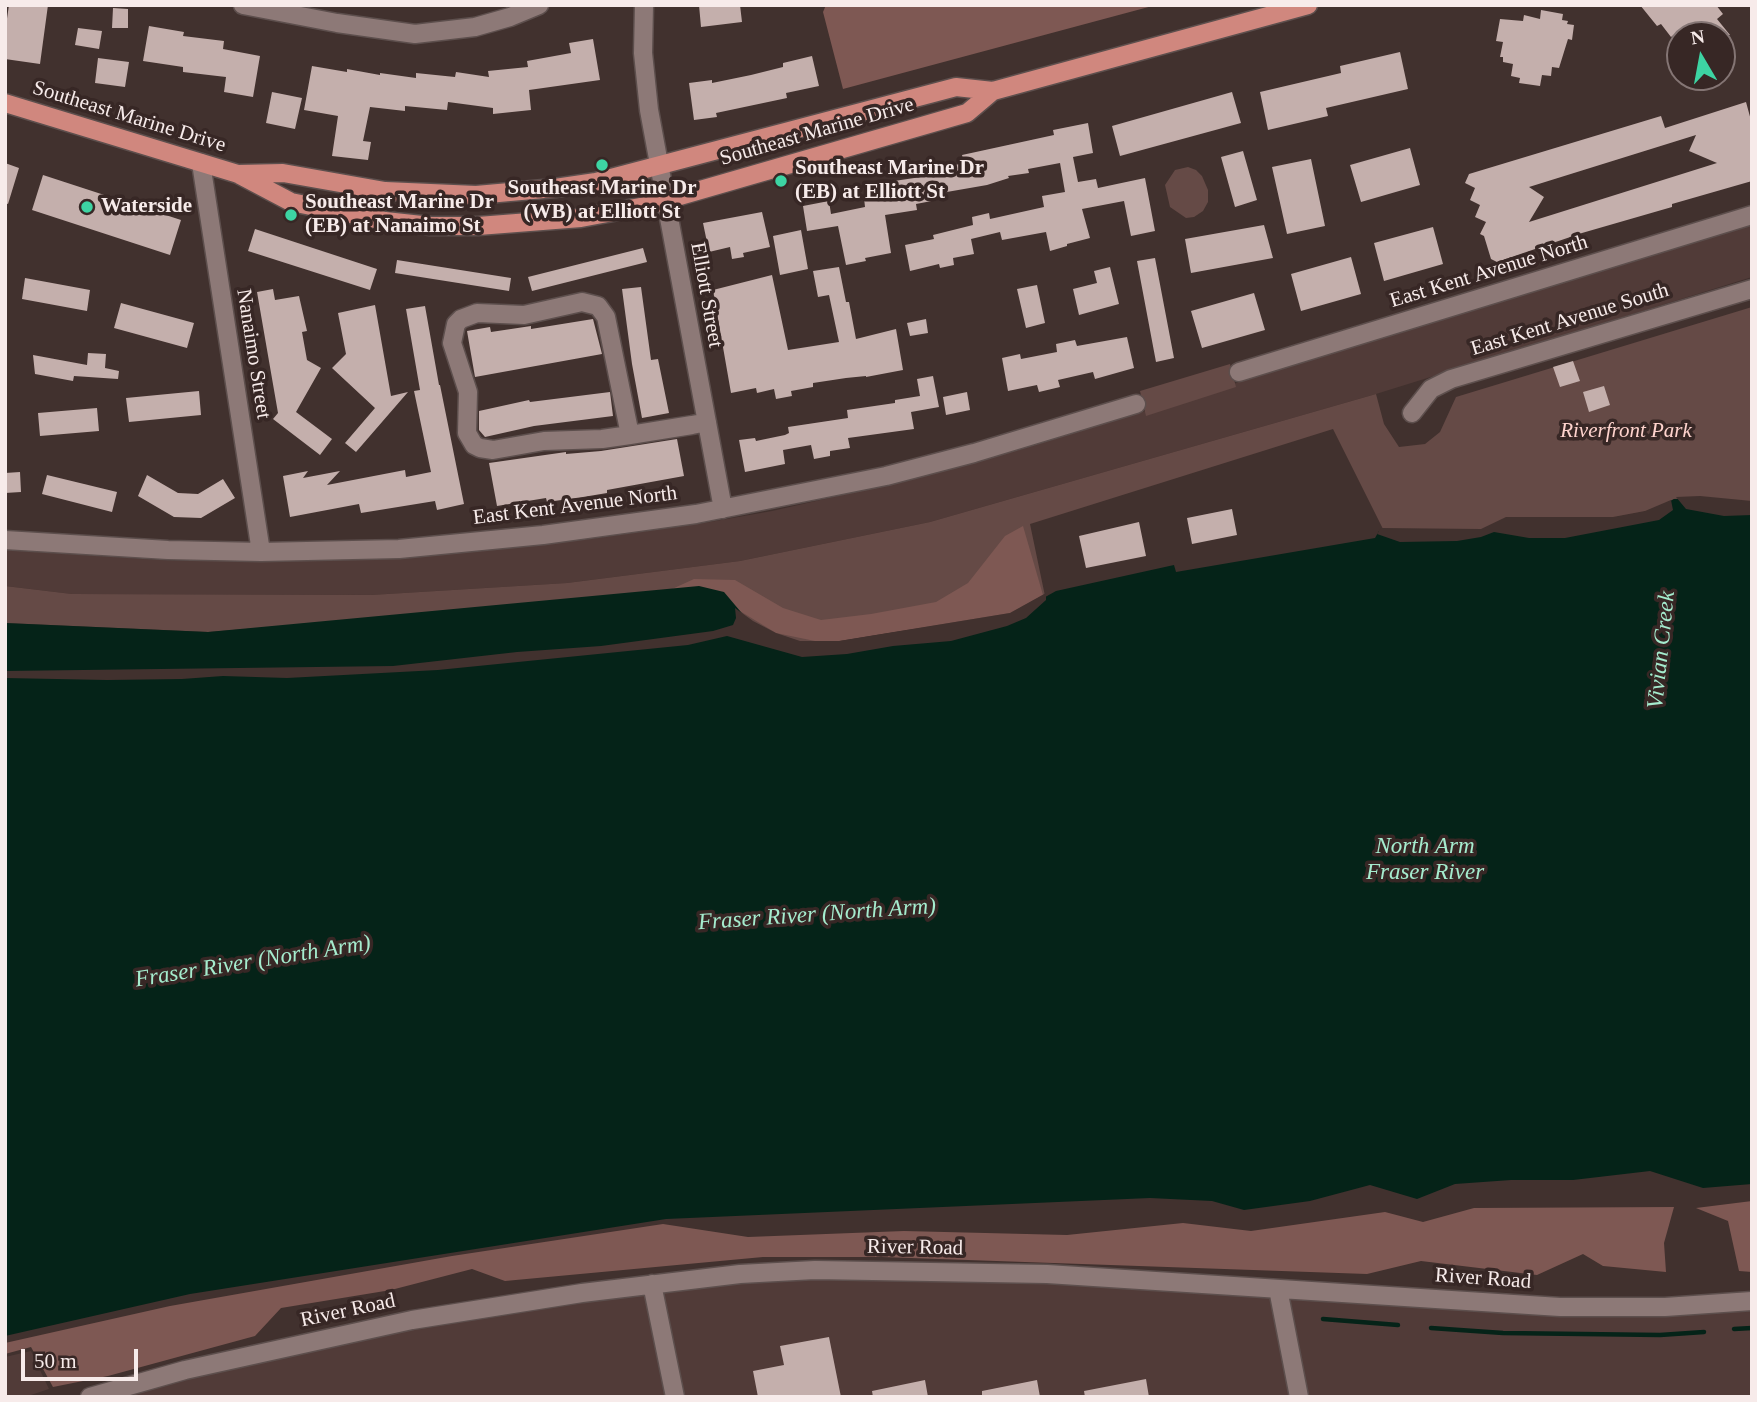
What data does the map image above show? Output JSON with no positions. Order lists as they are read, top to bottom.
{
  "streets": {
    "main road": ["Southeast Marine Drive"],
    "street": [
      "East Kent Avenue North",
      "Elliott Street",
      "East Kent Avenue South",
      "Nanaimo Street",
      "River Road"
    ]
  },
  "crossings": [
    ["Southeast Marine Drive", "Elliott Street"],
    ["Southeast Marine Drive", "Nanaimo Street"],
    ["East Kent Avenue North", "Elliott Street"],
    ["East Kent Avenue North", "Nanaimo Street"]
  ],
  "water": ["Vivian Creek", "North Arm Fraser River", "Fraser River (North Arm)"],
  "parks": ["Riverfront Park"],
  "places": [
    "Southeast Marine Dr (WB) at Elliott St",
    "Southeast Marine Dr (EB) at Elliott St",
    "Waterside",
    "Southeast Marine Dr (EB) at Nanaimo St"
  ],
  "scale_bar": "50 m",
  "north": "top"
}
